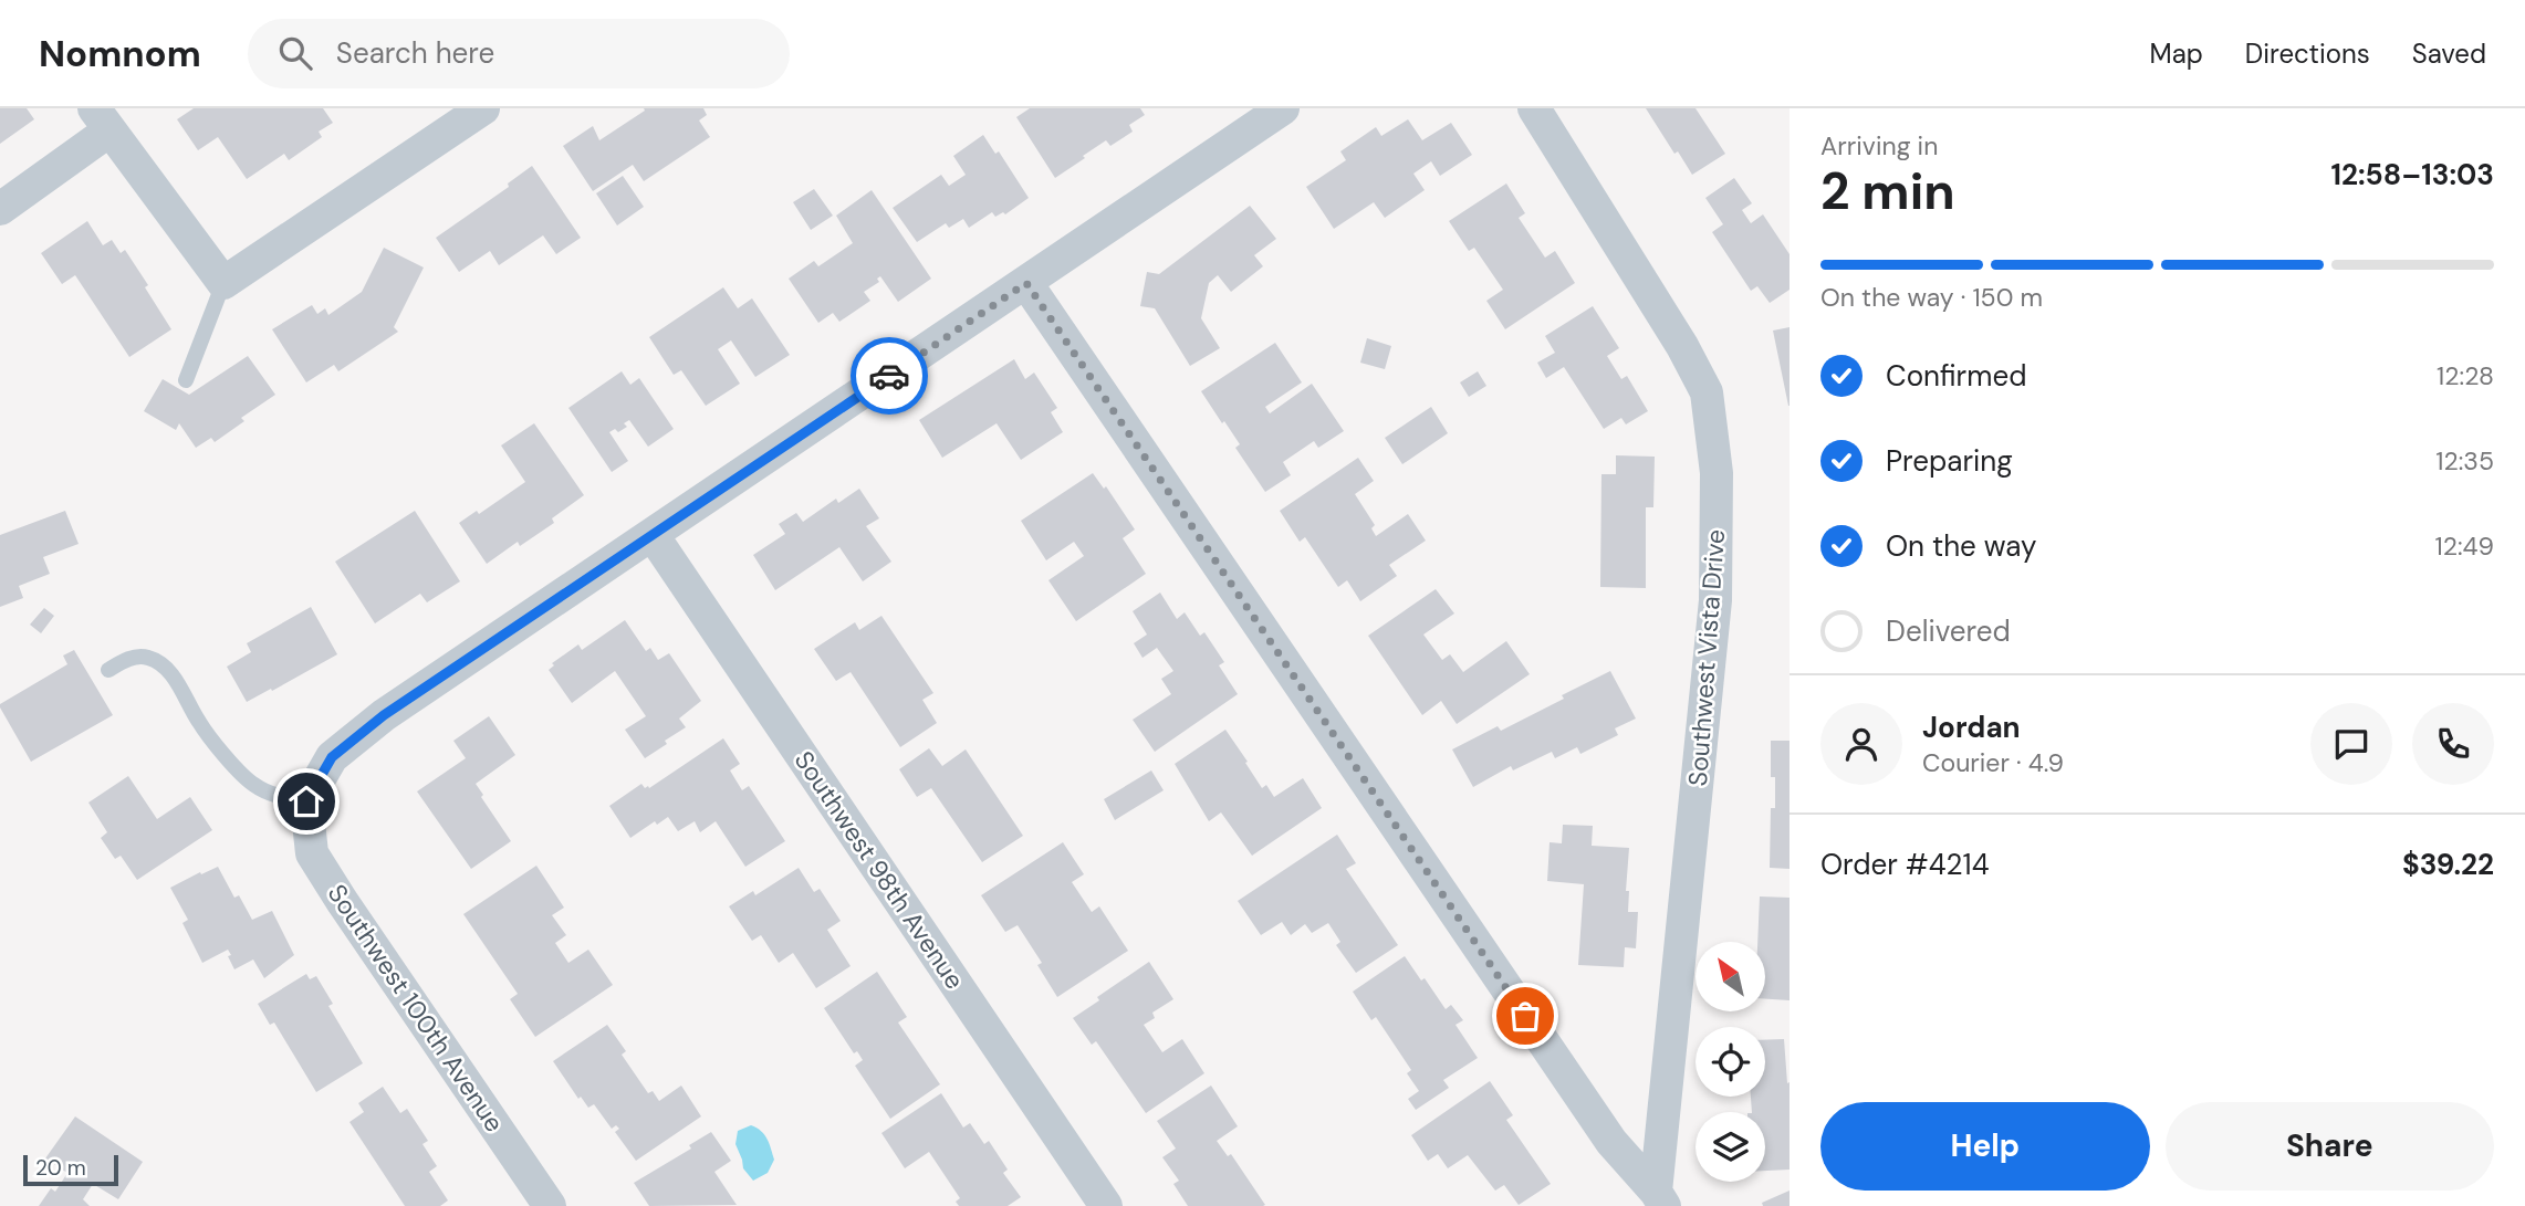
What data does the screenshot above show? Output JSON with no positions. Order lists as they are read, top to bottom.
{
  "streets": {
    "street": ["Southwest Vista Drive", "Southwest 98th Avenue", "Southwest 100th Avenue"]
  },
  "scale_bar": "20 m",
  "north": "top left",
  "page": {
    "header": "Nomnom",
    "search": "Search here",
    "nav": ["Map", "Directions", "Saved"],
    "heading": ["2 min", "Arriving in", "12:58–13:03"],
    "panel": [
      "Jordan",
      "Courier · 4.9",
      "Order #4214",
      "$39.22"
    ],
    "bar": "On the way · 150 m",
    "list": [
      ["Confirmed", "12:28"],
      ["Preparing", "12:35"],
      ["On the way", "12:49"],
      "Delivered"
    ],
    "buttons": ["Help", "Share"],
    "scale": "20 m"
  }
}
